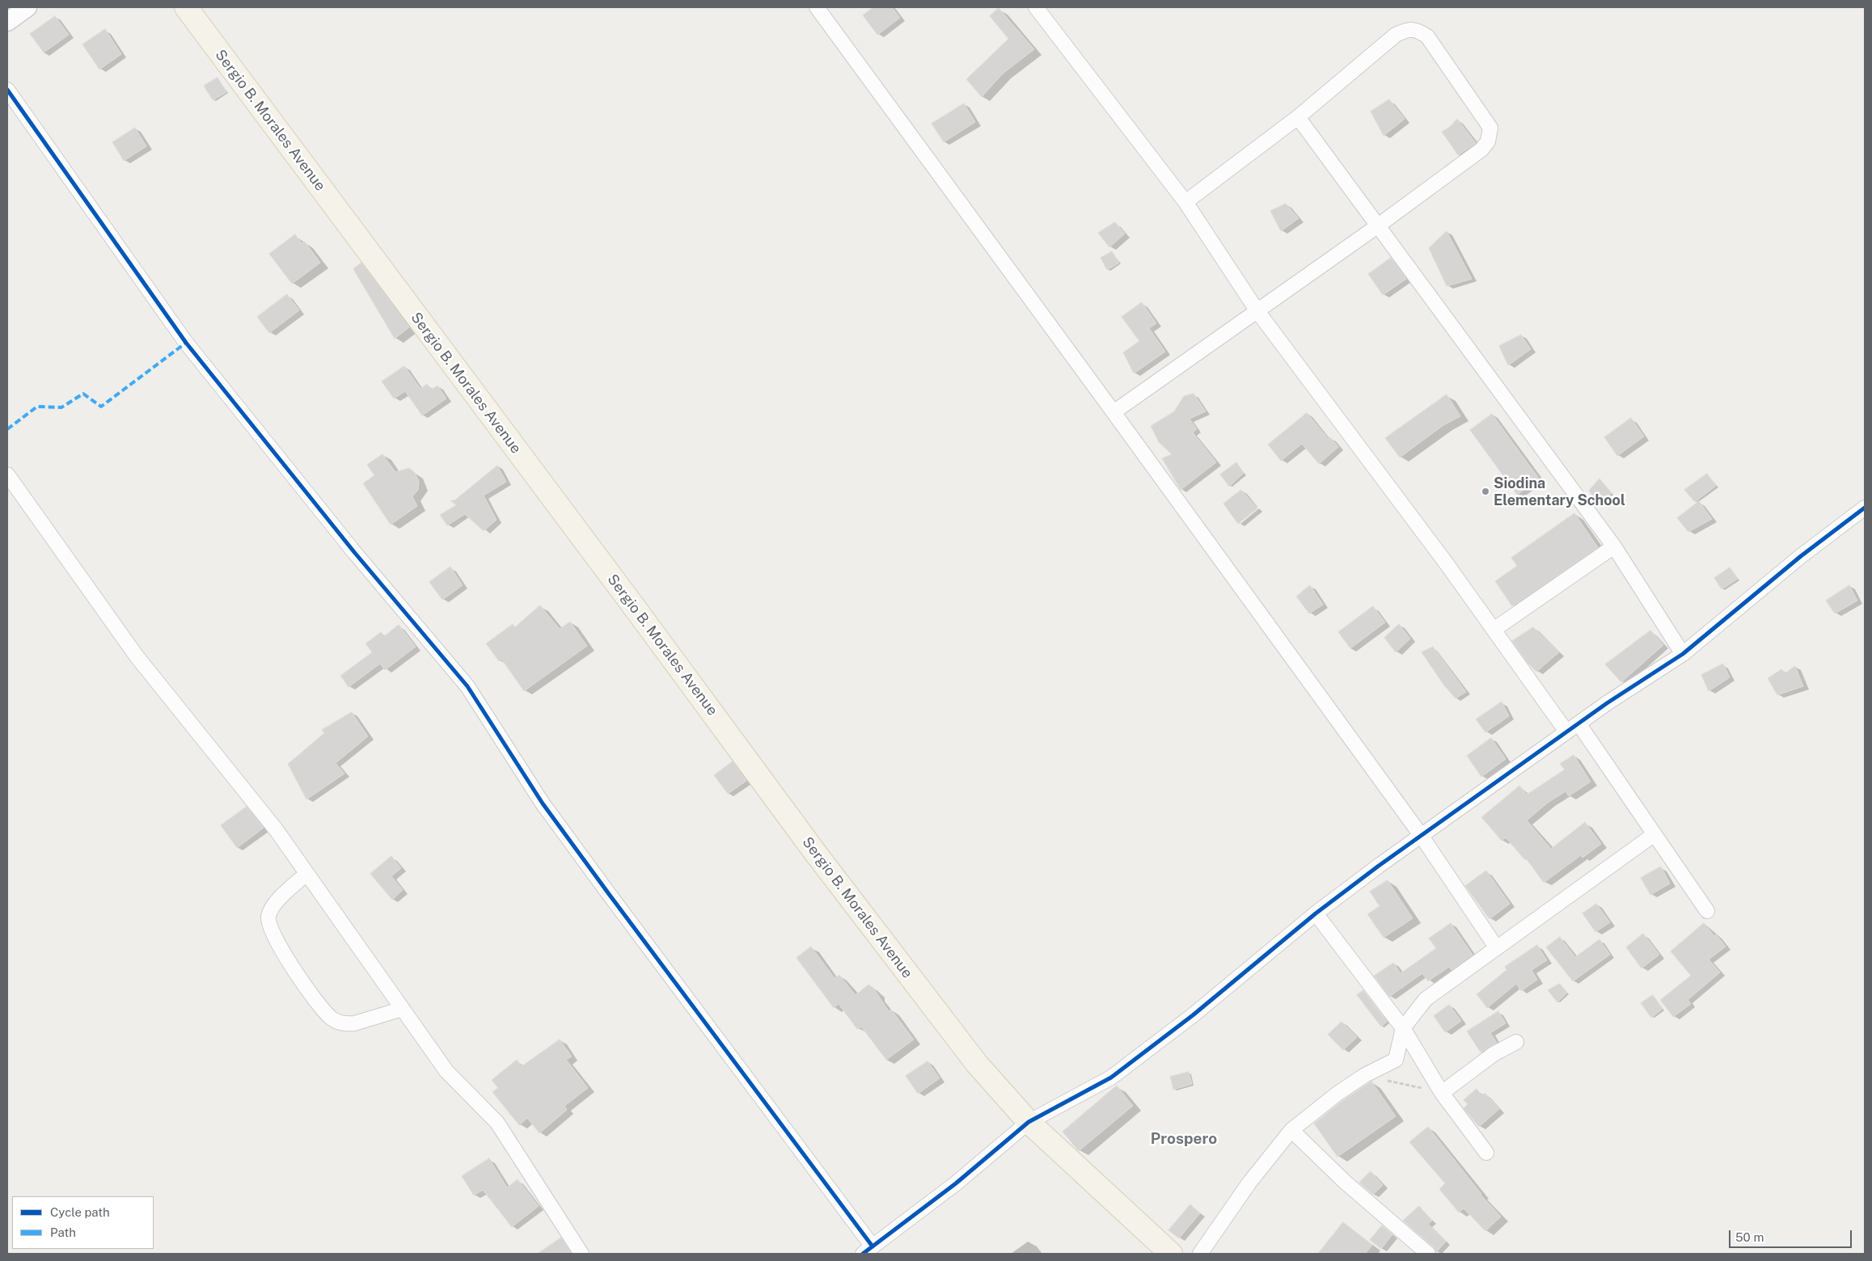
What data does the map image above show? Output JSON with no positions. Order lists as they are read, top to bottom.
{
  "streets": {
    "main road": ["Sergio B. Morales Avenue"]
  },
  "districts": ["Prospero"],
  "places": ["Siodina Elementary School"],
  "legend": ["Cycle path", "Path"],
  "scale_bar": "50 m"
}
